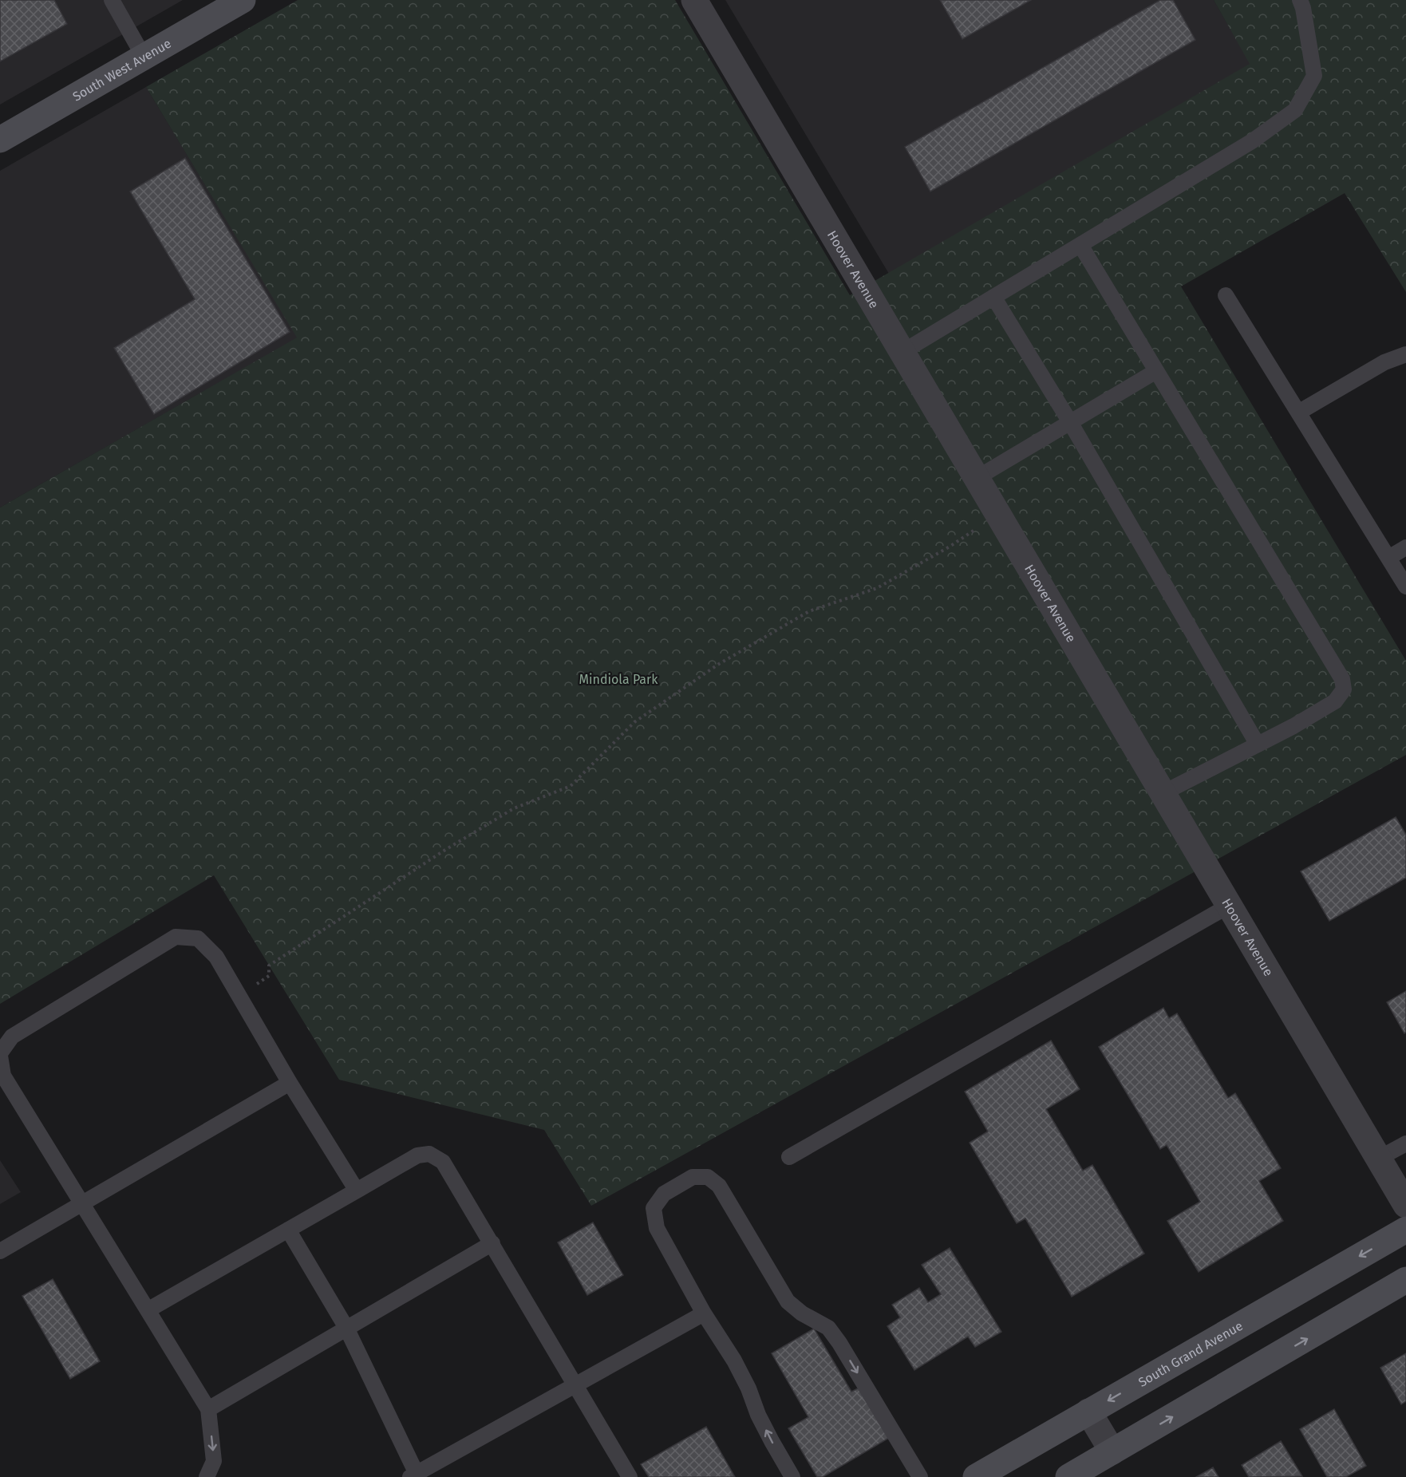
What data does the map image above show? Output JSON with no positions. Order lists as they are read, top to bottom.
{
  "streets": {
    "street": ["South West Avenue", "Hoover Avenue", "South Grand Avenue"]
  },
  "parks": ["Mindiola Park"]
}
